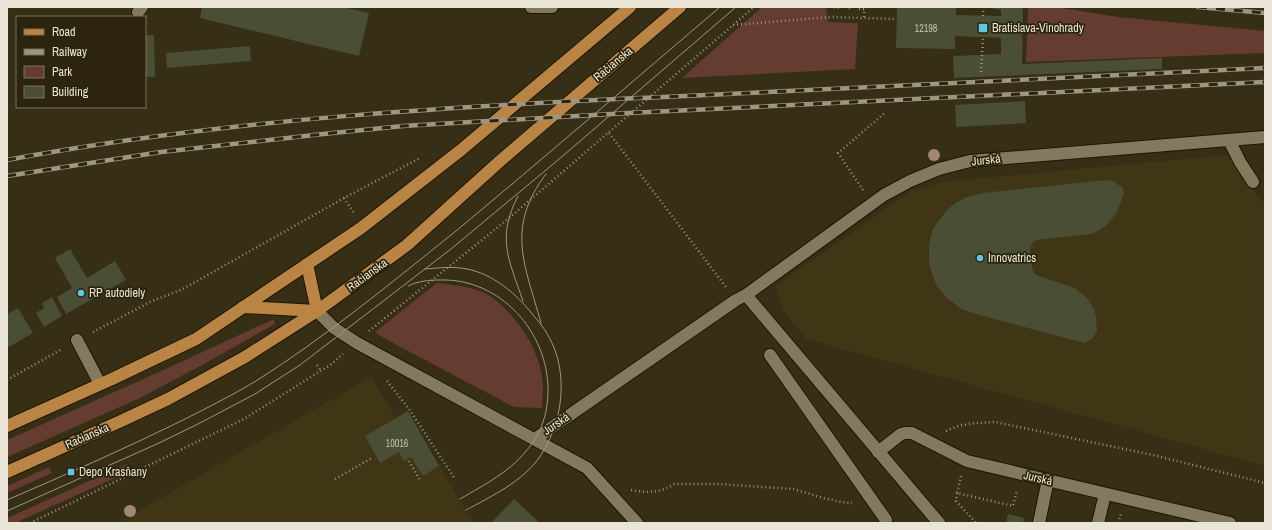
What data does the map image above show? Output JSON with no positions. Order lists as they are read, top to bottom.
{
  "streets": {
    "main road": ["Račianska"],
    "street": ["Jurská"]
  },
  "crossings": [
    ["Račianska", "Jurská"]
  ],
  "places": {
    "transit": ["Bratislava-Vinohrady", "Depo Krasňany"],
    "other": ["Innovatrics", "RP autodiely"]
  },
  "house_numbers": ["12198", "10016"],
  "legend": [
    "Road",
    "Railway",
    "Park",
    "Building"
  ]
}
